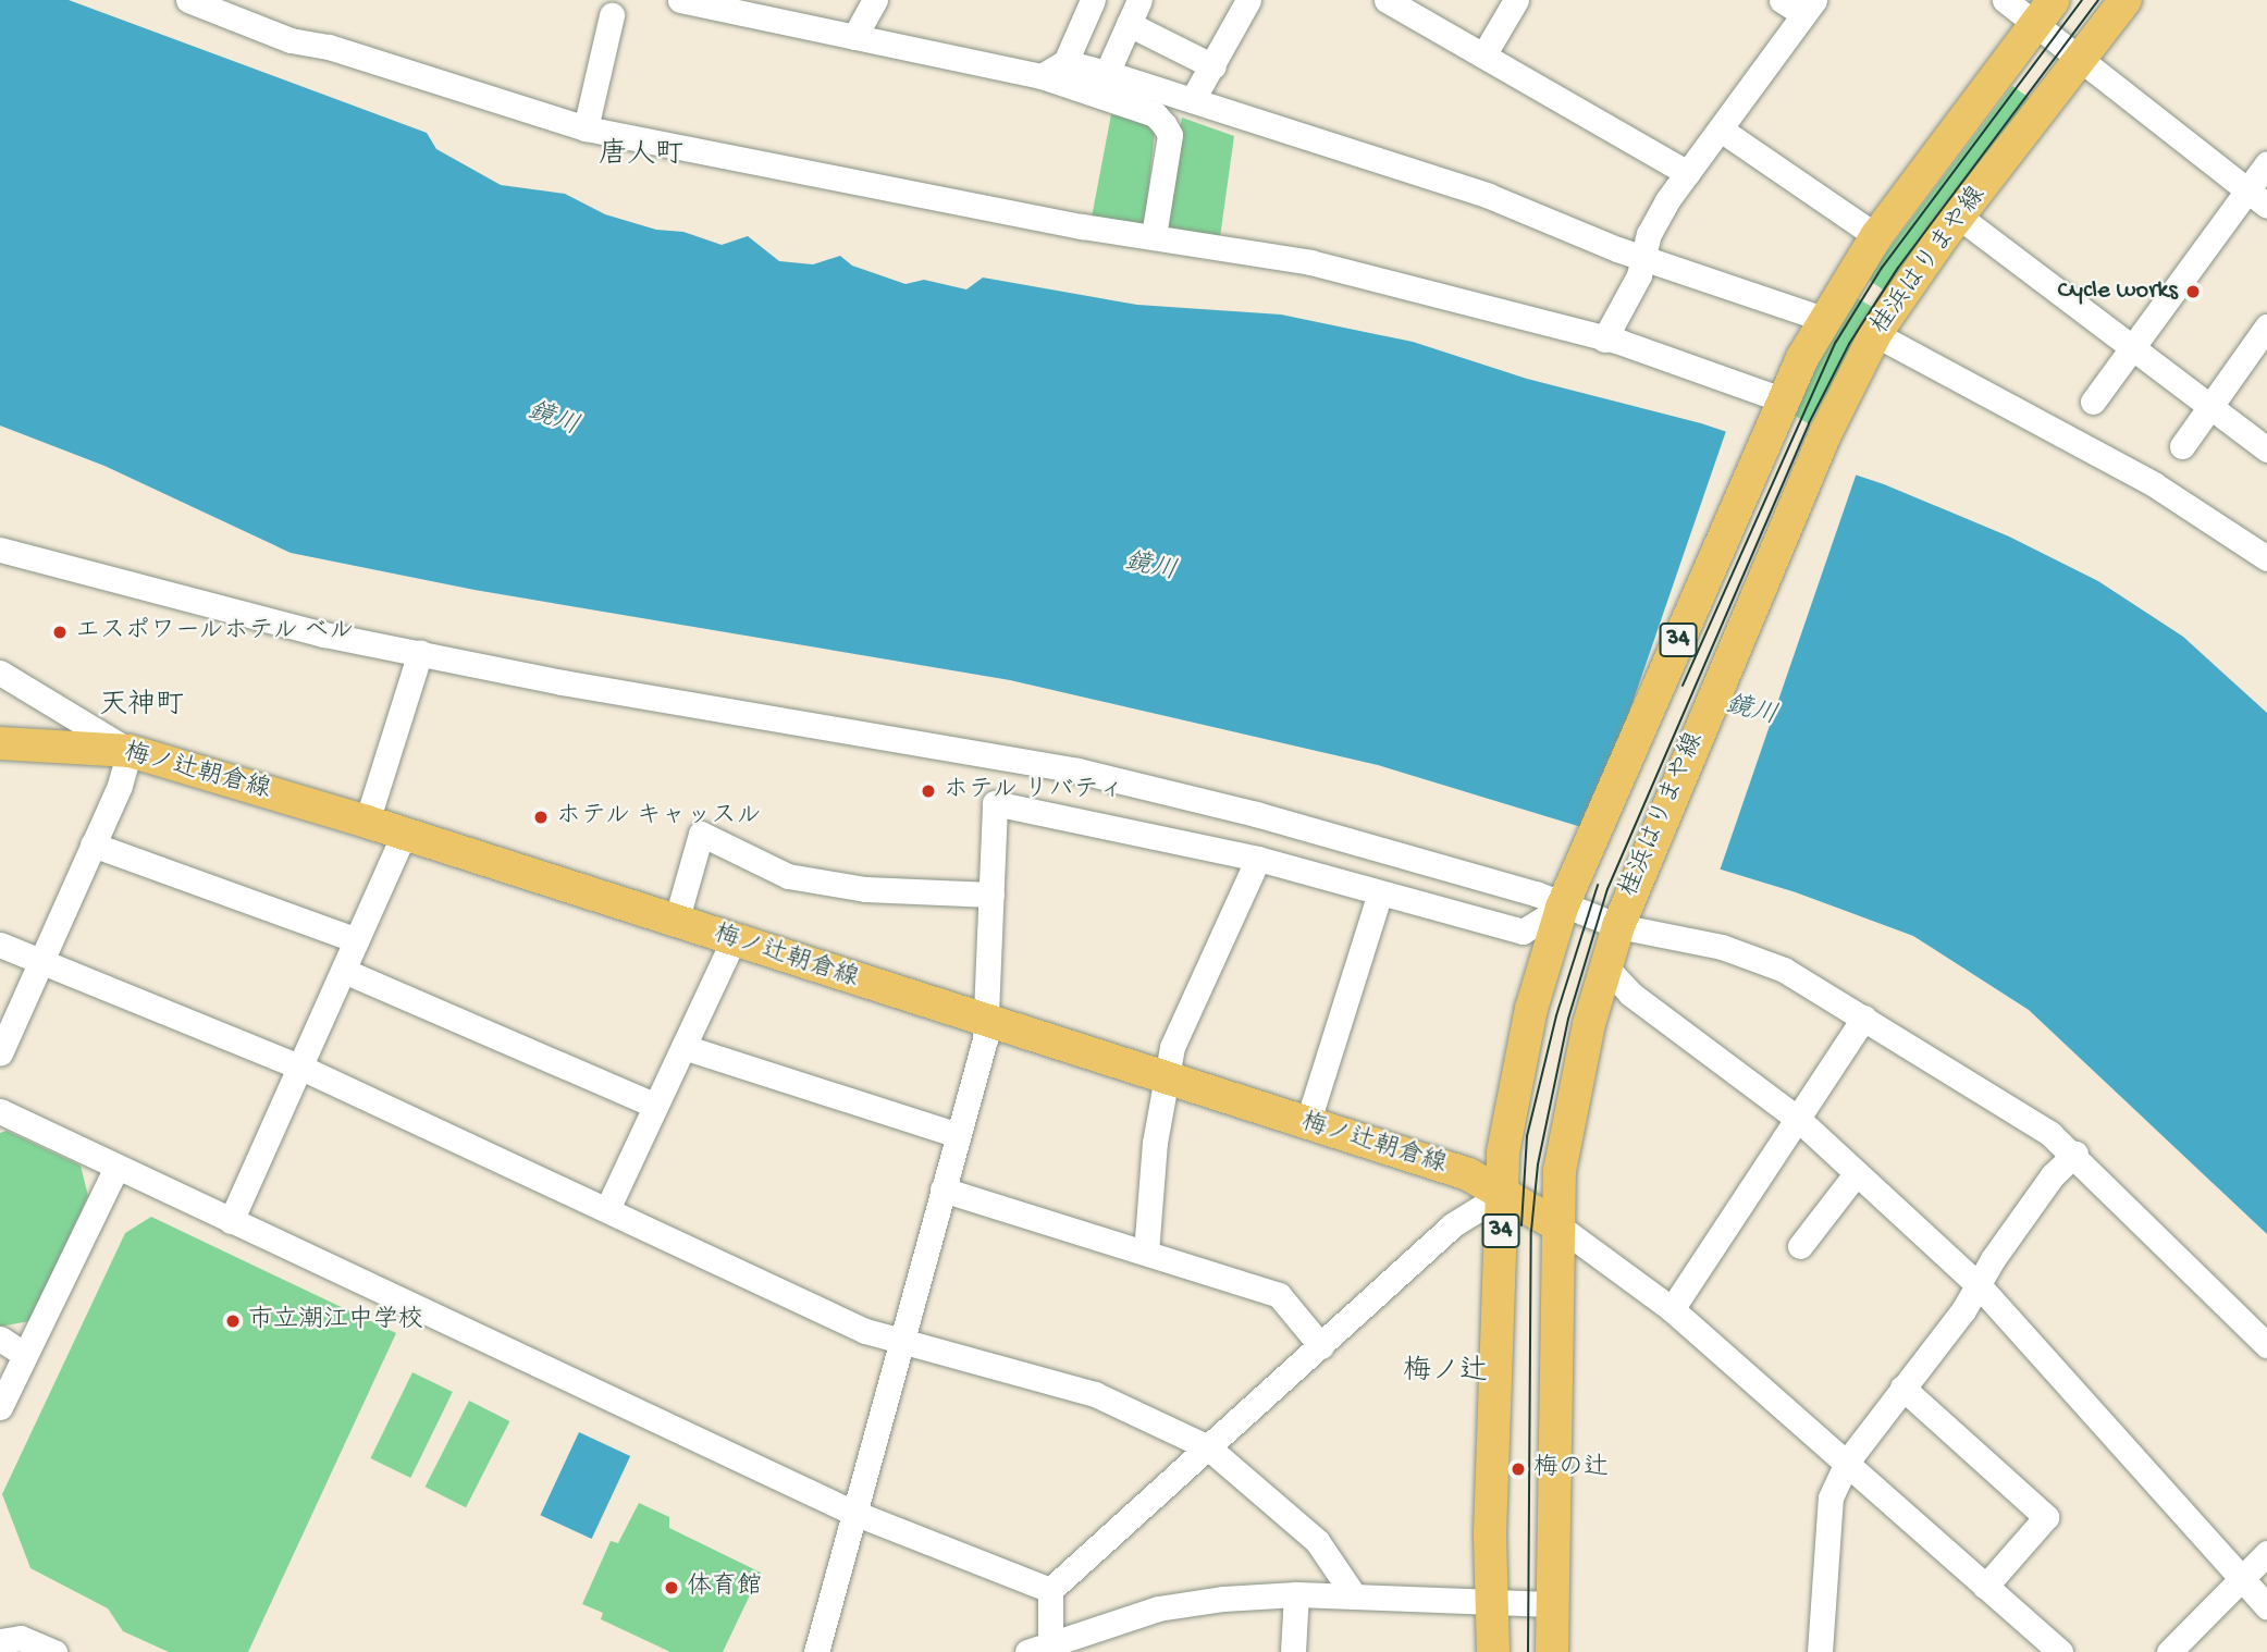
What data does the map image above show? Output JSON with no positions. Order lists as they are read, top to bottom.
{
  "streets": {
    "main road": ["桂浜はりまや線", "34", "梅ノ辻朝倉線"]
  },
  "crossings": [
    ["桂浜はりまや線", "梅ノ辻朝倉線"],
    ["34", "梅ノ辻朝倉線"]
  ],
  "districts": ["唐人町", "天神町", "梅ノ辻"],
  "water": ["鏡川"],
  "places": [
    "Cycle works",
    "エスポワールホテル ベル",
    "ホテル リバティ",
    "ホテル キャッスル",
    "市立潮江中学校",
    "梅の辻",
    "体育館"
  ]
}
